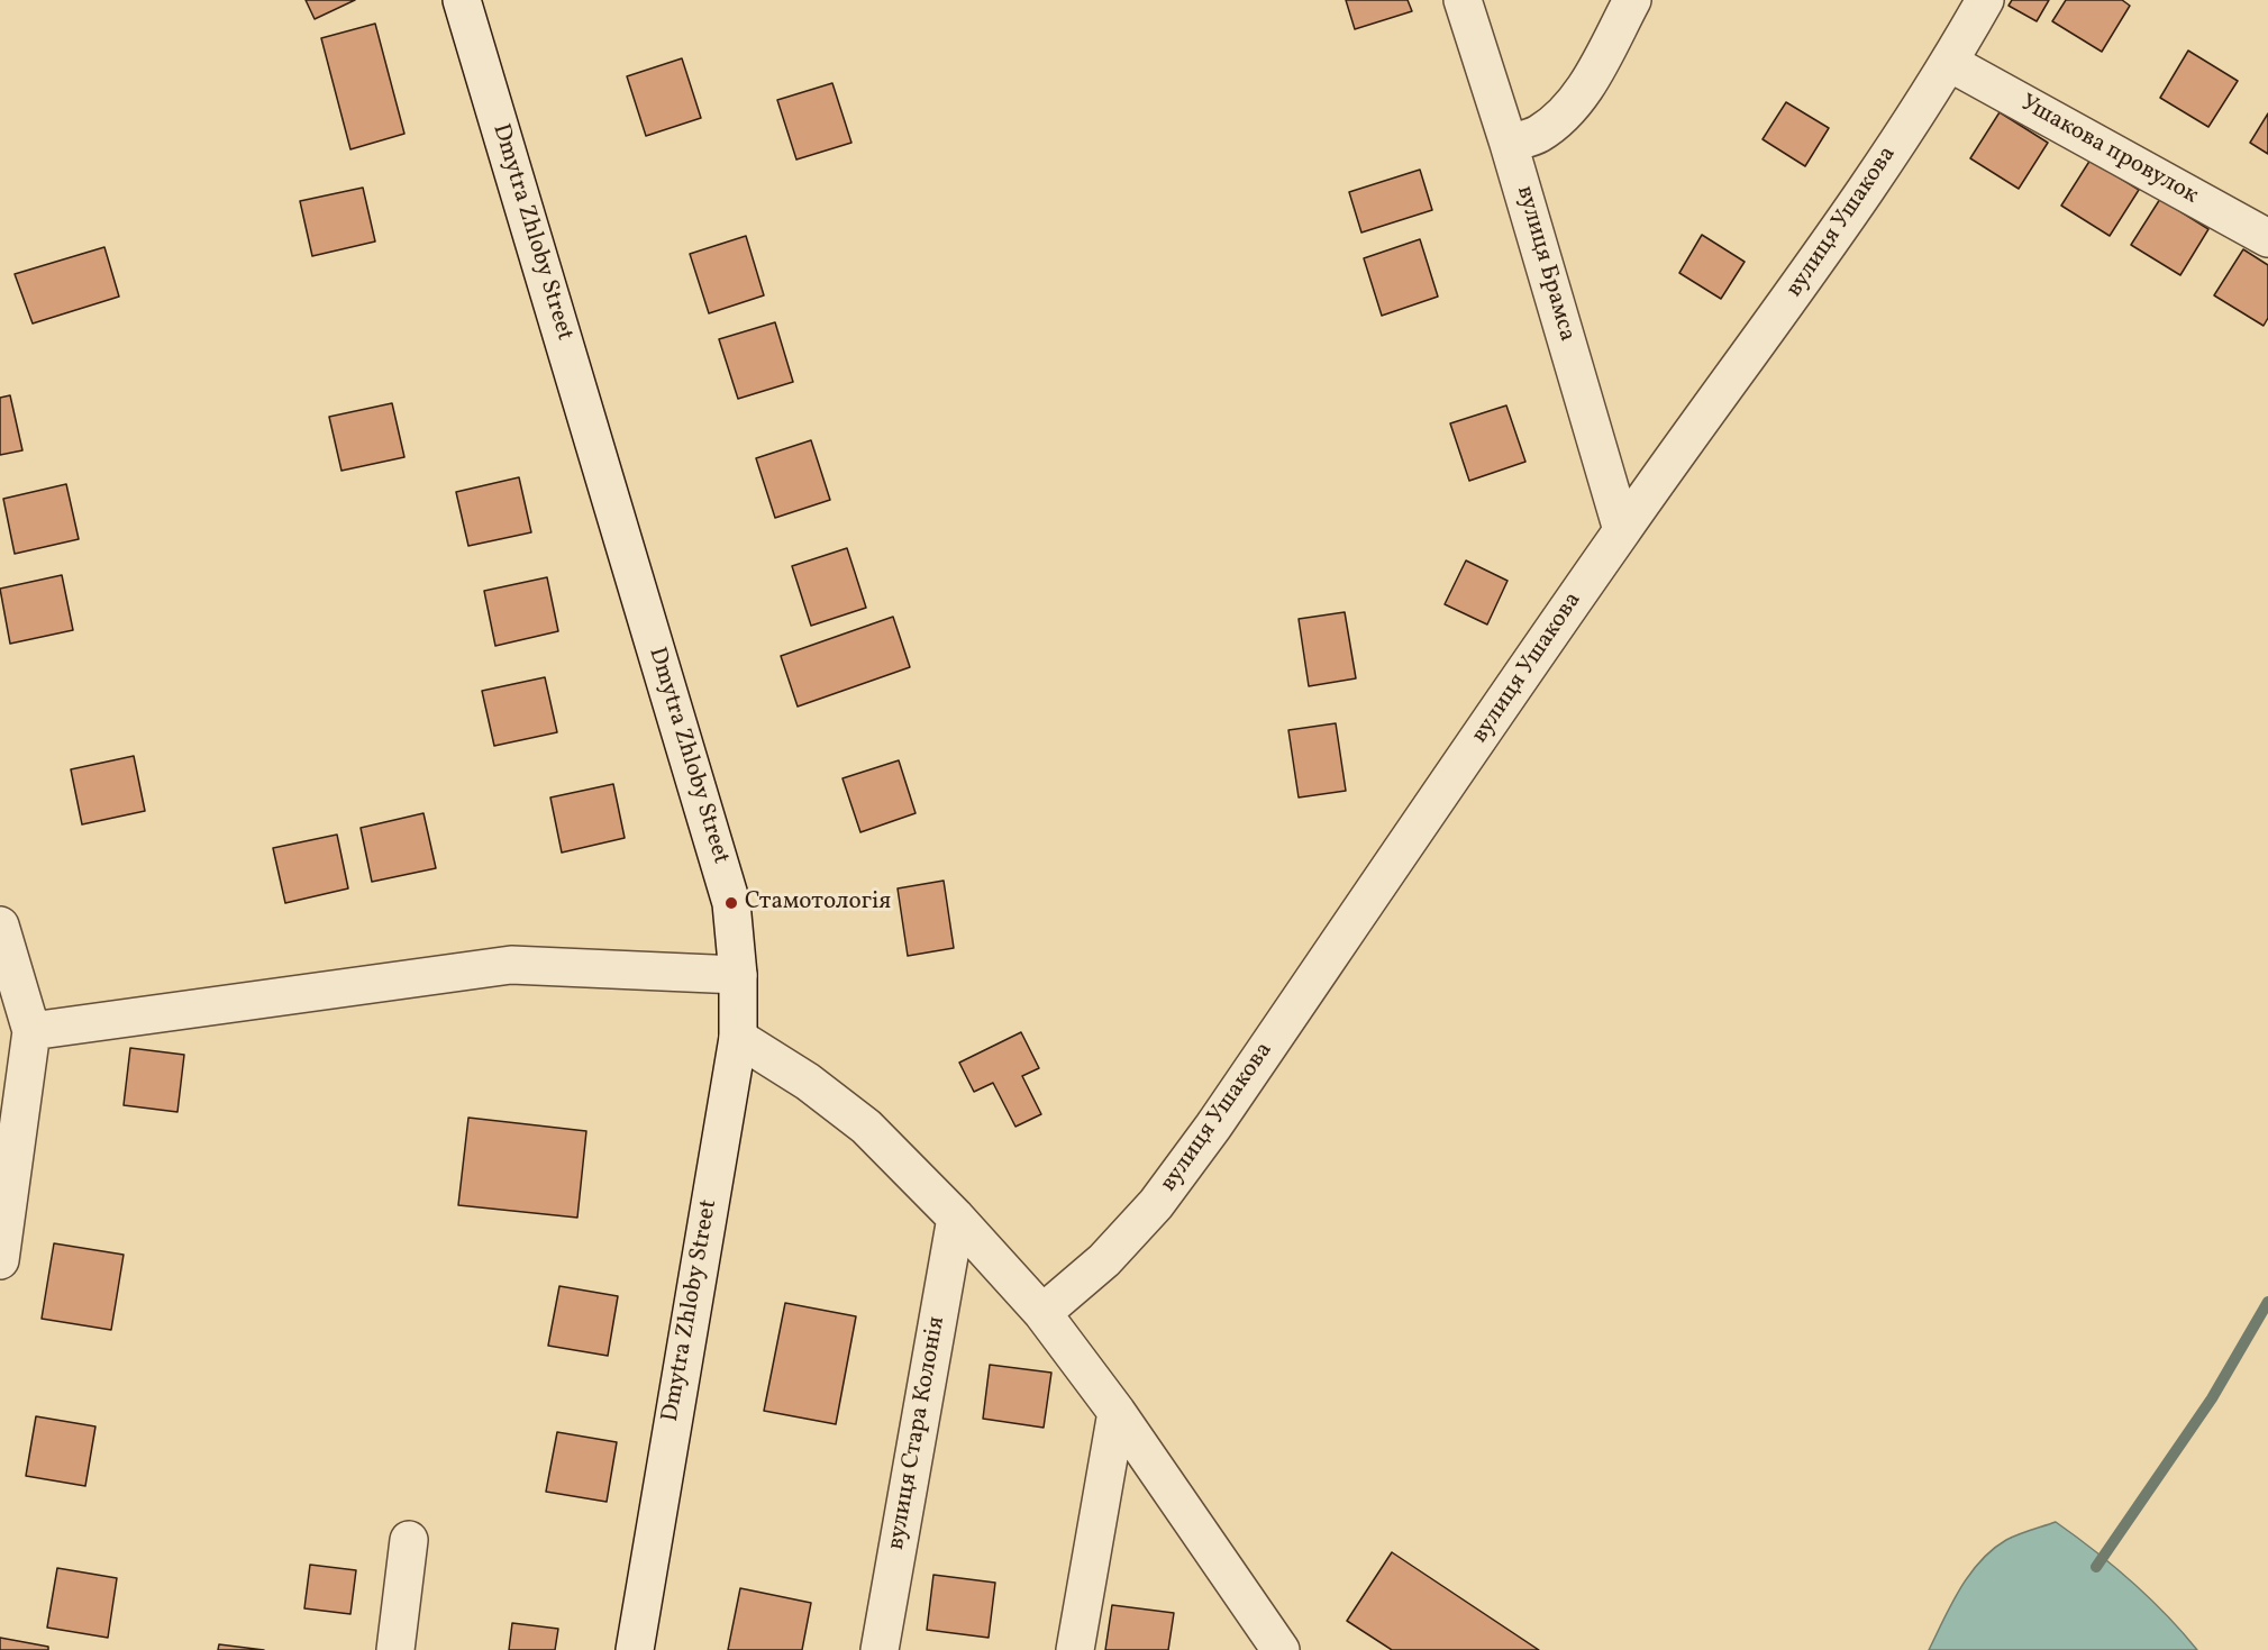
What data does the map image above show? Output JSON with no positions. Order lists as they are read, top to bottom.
{
  "streets": {
    "street": [
      "Ушакова провулок",
      "вулиця Ушакова",
      "Dmytra Zhloby Street",
      "вулиця Брамса",
      "вулиця Стара Колонія"
    ]
  },
  "crossings": [
    ["Ушакова провулок", "вулиця Ушакова"],
    ["вулиця Ушакова", "вулиця Брамса"]
  ],
  "places": ["Стамотологія"]
}
